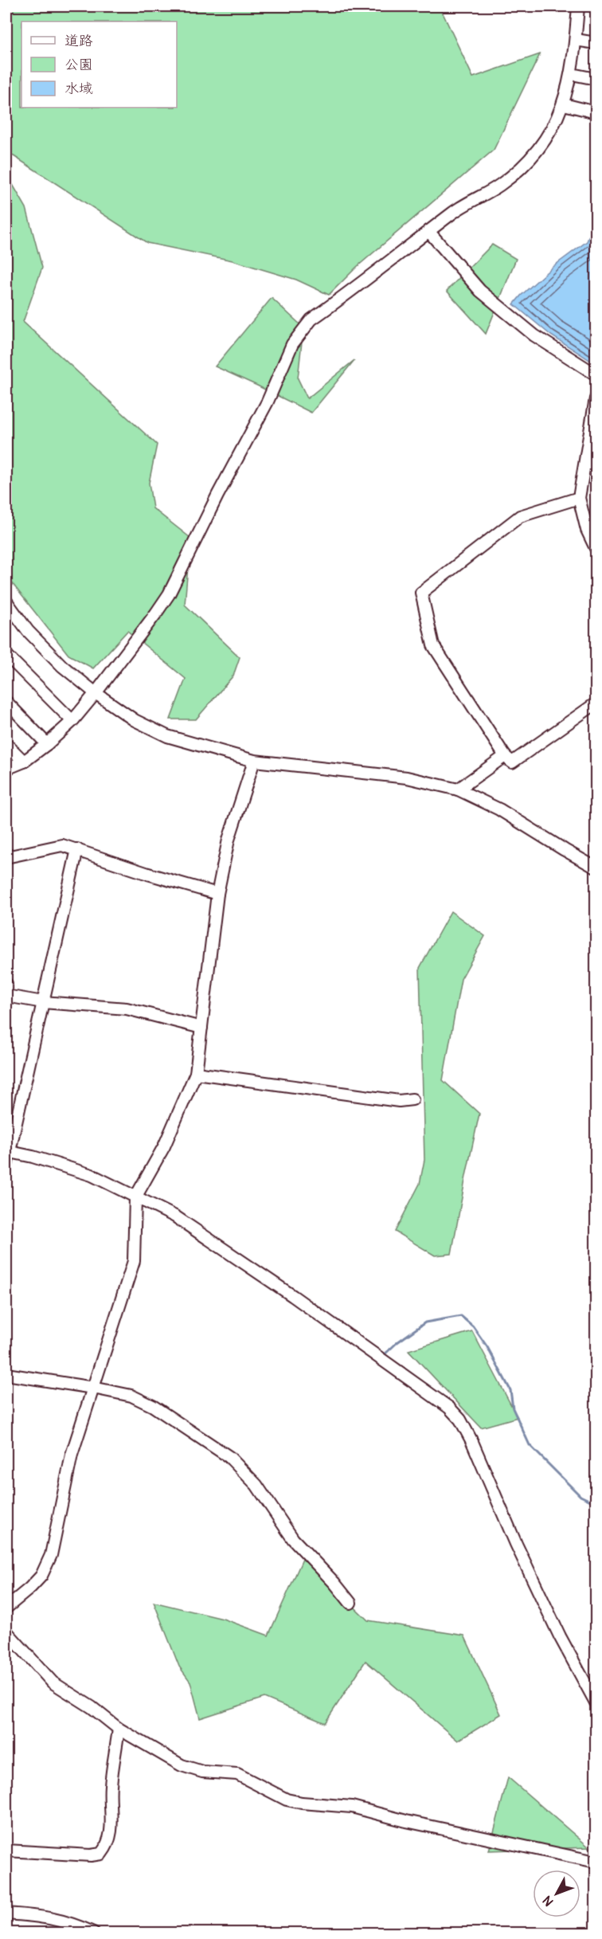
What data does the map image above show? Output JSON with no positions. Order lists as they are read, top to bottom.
{
  "legend": ["道路", "公園", "水域"],
  "north": "bottom left"
}
